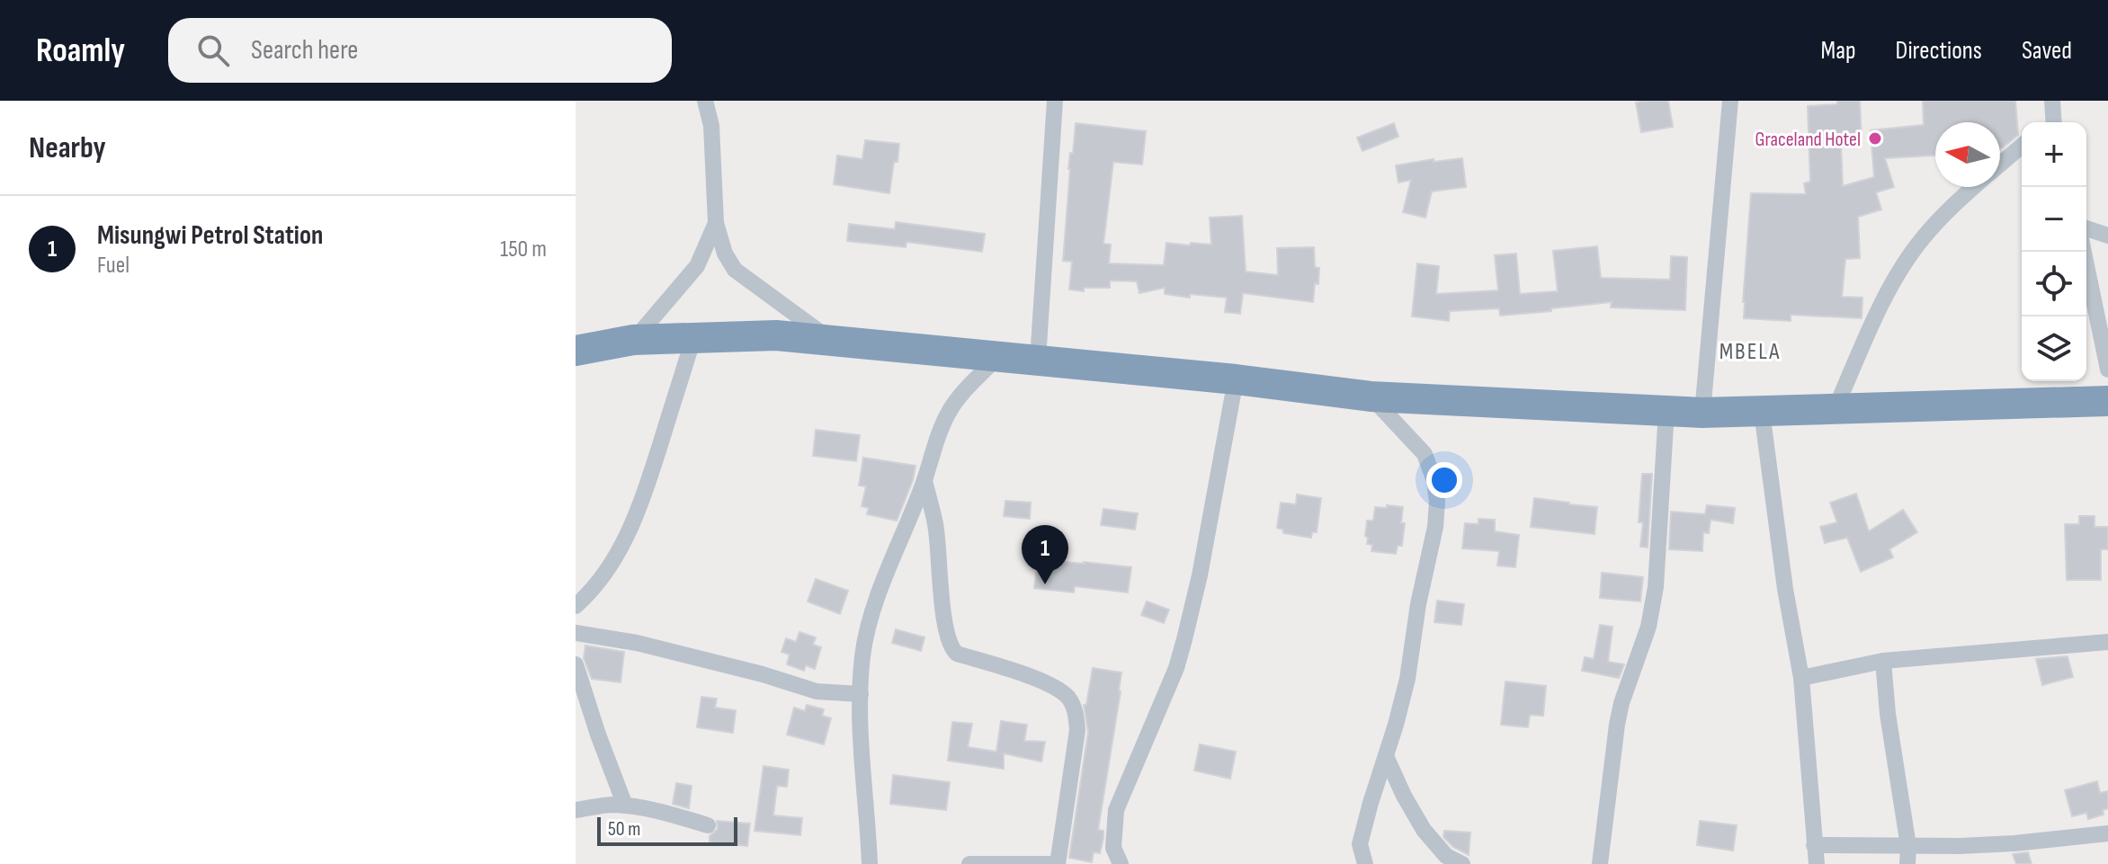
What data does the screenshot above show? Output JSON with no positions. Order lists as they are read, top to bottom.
{
  "districts": ["MBELA"],
  "places": ["Graceland Hotel"],
  "scale_bar": "50 m",
  "north": "left",
  "page": {
    "header": "Roamly",
    "search": "Search here",
    "nav": ["Map", "Directions", "Saved"],
    "heading": "Nearby",
    "map_buttons": ["+", "−"],
    "list": [
      {
        "mark": "1",
        "name": "Misungwi Petrol Station",
        "note": "Fuel",
        "value": "150 m"
      }
    ],
    "pins": "1",
    "scale": "50 m"
  }
}
